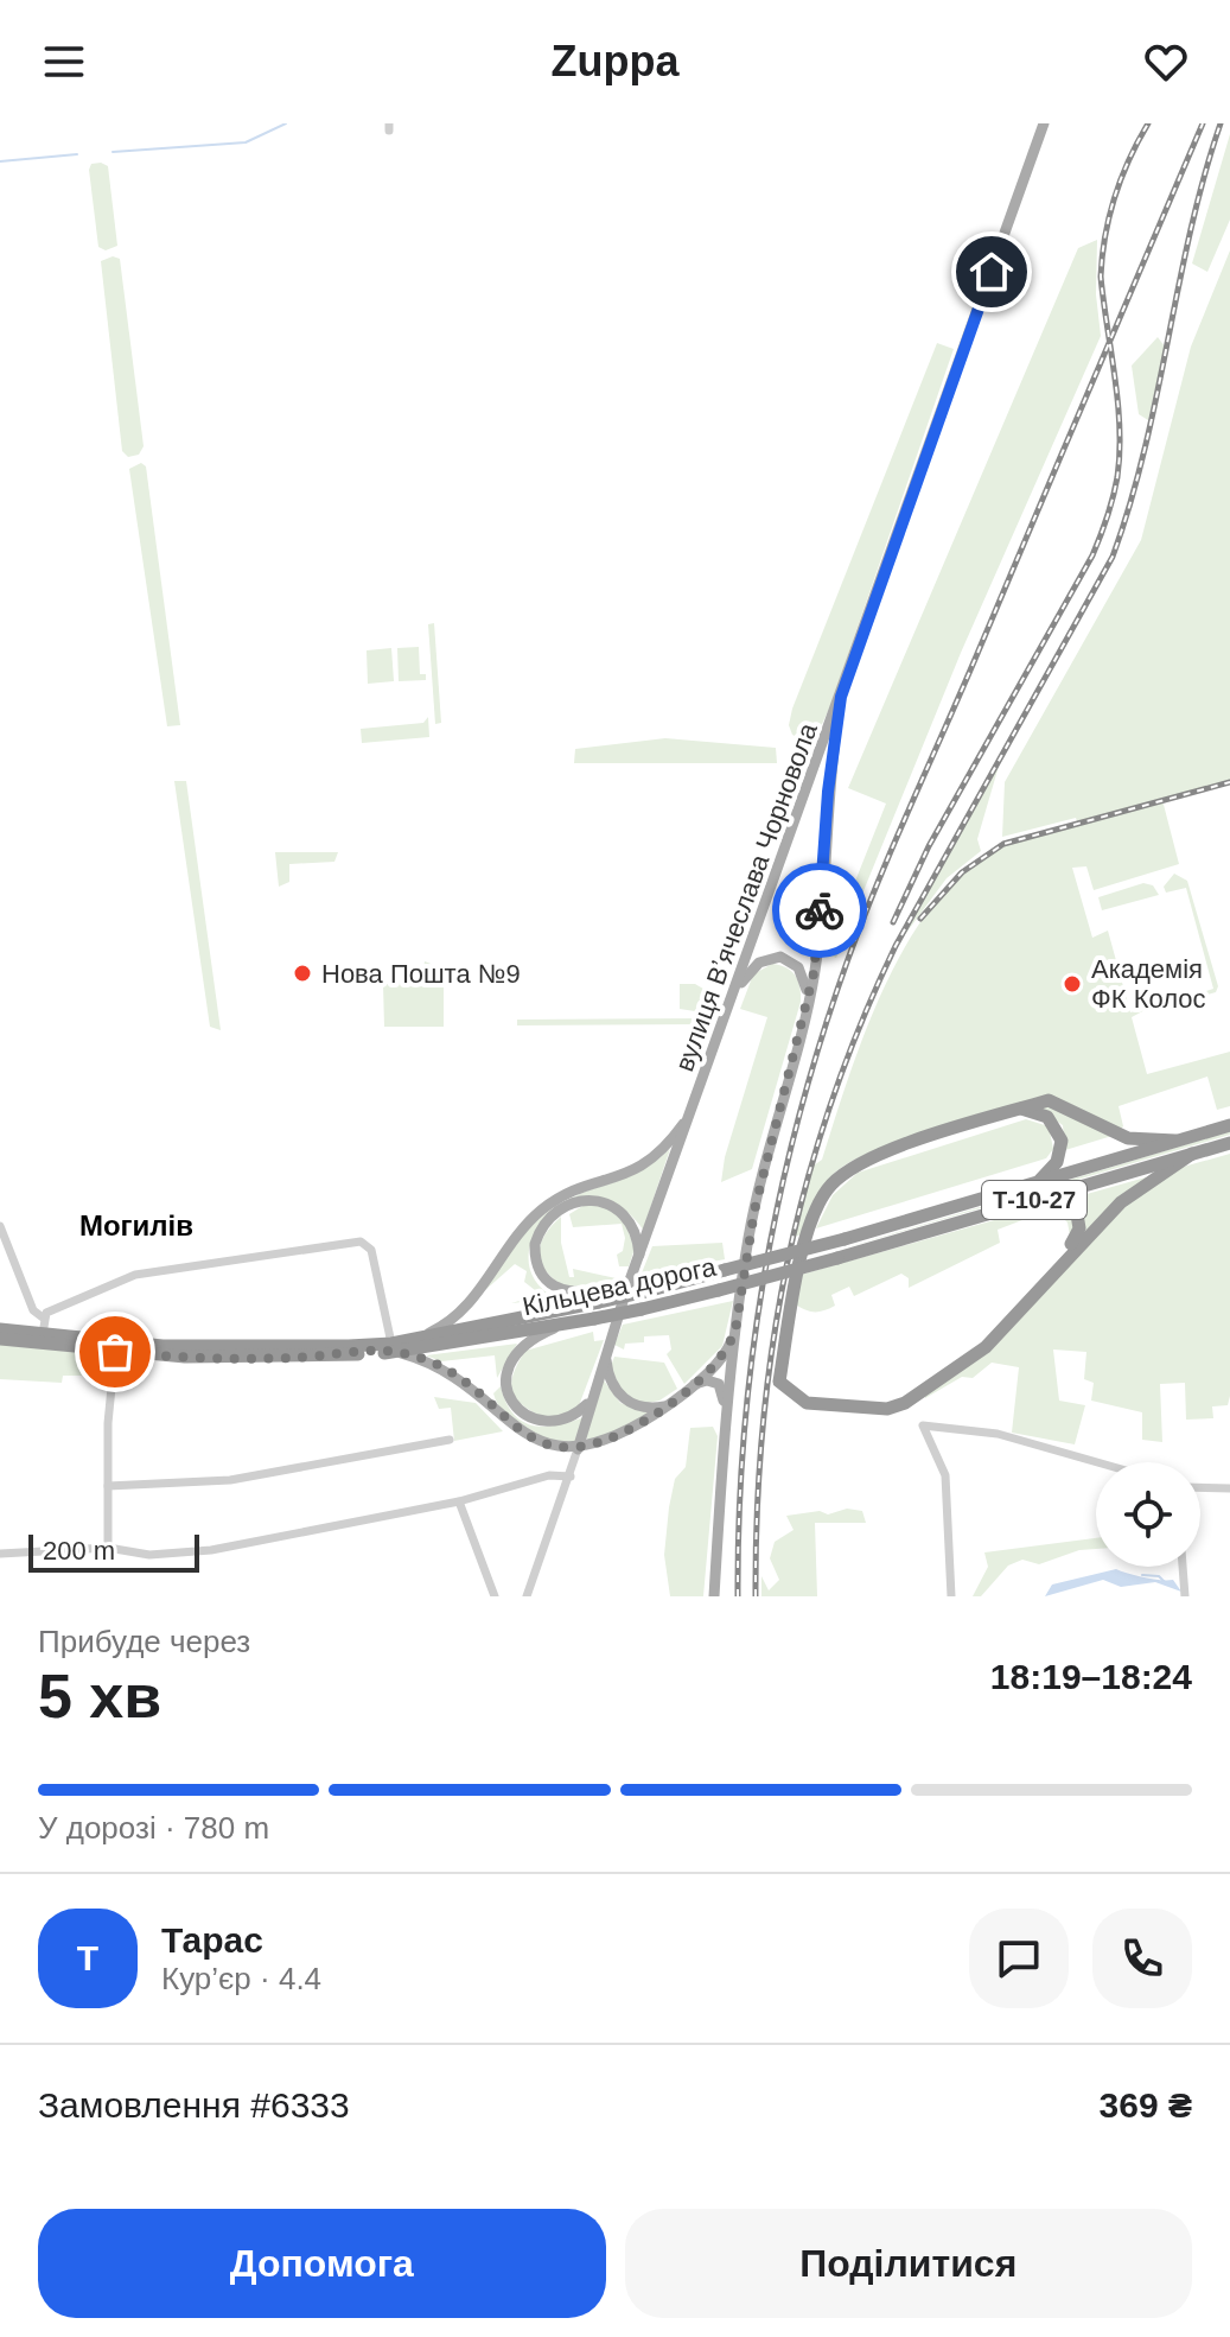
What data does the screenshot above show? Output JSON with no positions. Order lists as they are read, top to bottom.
{
  "streets": {
    "highway": ["Т-10-27", "Кільцева дорога"],
    "main road": ["вулиця Вʼячеслава Чорновола"]
  },
  "crossings": [
    ["Т-10-27", "Кільцева дорога"]
  ],
  "districts": ["Могилів"],
  "places": ["Нова Пошта №9", "Академія ФК Колос"],
  "scale_bar": "200 m",
  "page": {
    "header": "Zuppa",
    "scale": "200 m",
    "heading": ["5 хв", "Прибуде через", "18:19–18:24"],
    "panel": [
      "Тарас",
      "Кур’єр · 4.4",
      "Замовлення #6333",
      "369 ₴"
    ],
    "bar": "У дорозі · 780 m",
    "round": "Т",
    "buttons": ["Допомога", "Поділитися"]
  }
}
